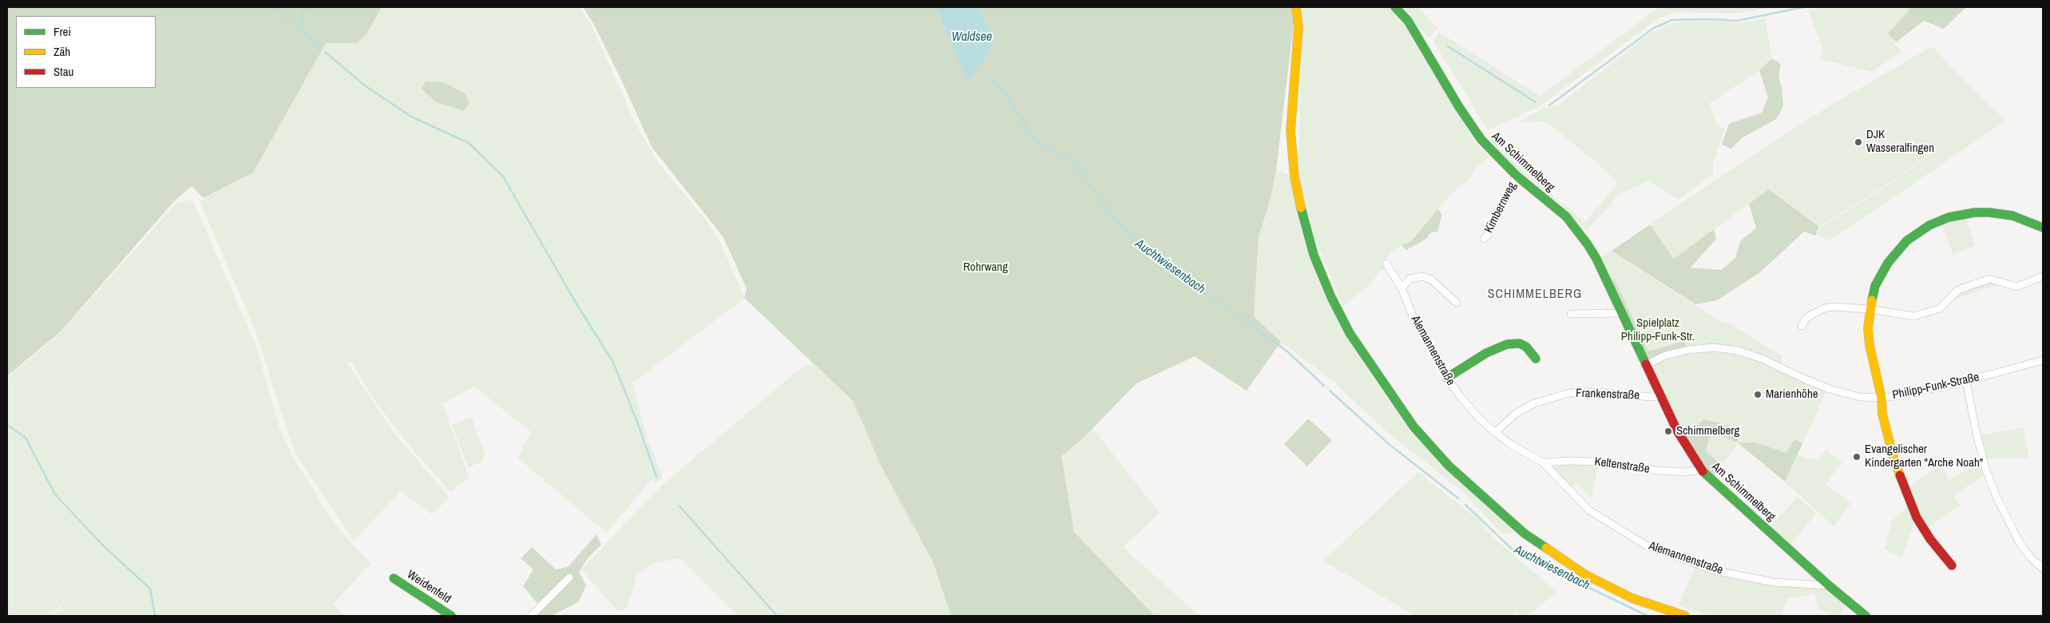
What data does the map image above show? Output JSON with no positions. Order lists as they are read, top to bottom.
{
  "streets": {
    "street": [
      "Am Schimmelberg",
      "Kimbernweg",
      "Alemannenstraße",
      "Philipp-Funk-Straße",
      "Frankenstraße",
      "Keltenstraße",
      "Weidenfeld"
    ]
  },
  "crossings": [
    ["Am Schimmelberg", "Kimbernweg"],
    ["Am Schimmelberg", "Alemannenstraße"],
    ["Am Schimmelberg", "Philipp-Funk-Straße"],
    ["Am Schimmelberg", "Frankenstraße"],
    ["Am Schimmelberg", "Keltenstraße"],
    ["Alemannenstraße", "Frankenstraße"],
    ["Alemannenstraße", "Keltenstraße"]
  ],
  "districts": ["SCHIMMELBERG"],
  "water": ["Waldsee", "Auchtwiesenbach"],
  "parks": ["Rohrwang", "Spielplatz Philipp-Funk-Str."],
  "places": [
    "DJK Wasseralfingen",
    "Marienhöhe",
    "Schimmelberg",
    "Evangelischer Kindergarten \"Arche Noah\""
  ],
  "legend": ["Frei", "Zäh", "Stau"]
}
